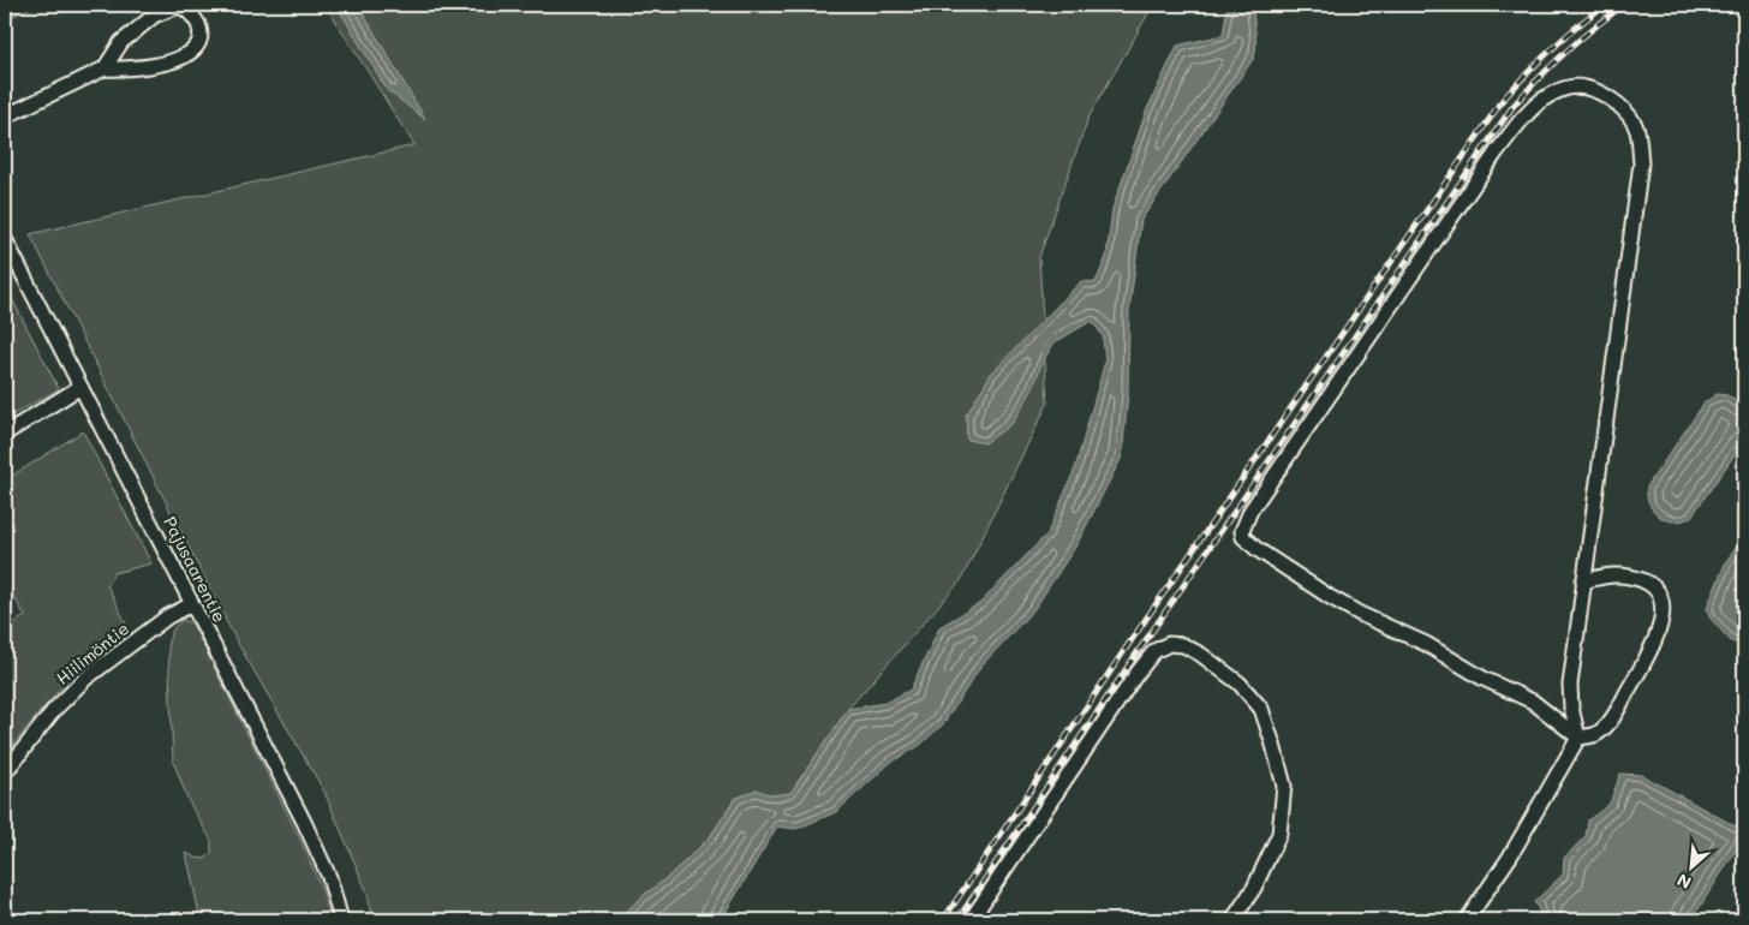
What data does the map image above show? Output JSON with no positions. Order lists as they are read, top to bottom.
{
  "streets": {
    "street": ["Pajusaarentie", "Hiilimöntie"]
  },
  "crossings": [
    ["Pajusaarentie", "Hiilimöntie"]
  ],
  "north": "bottom left"
}
